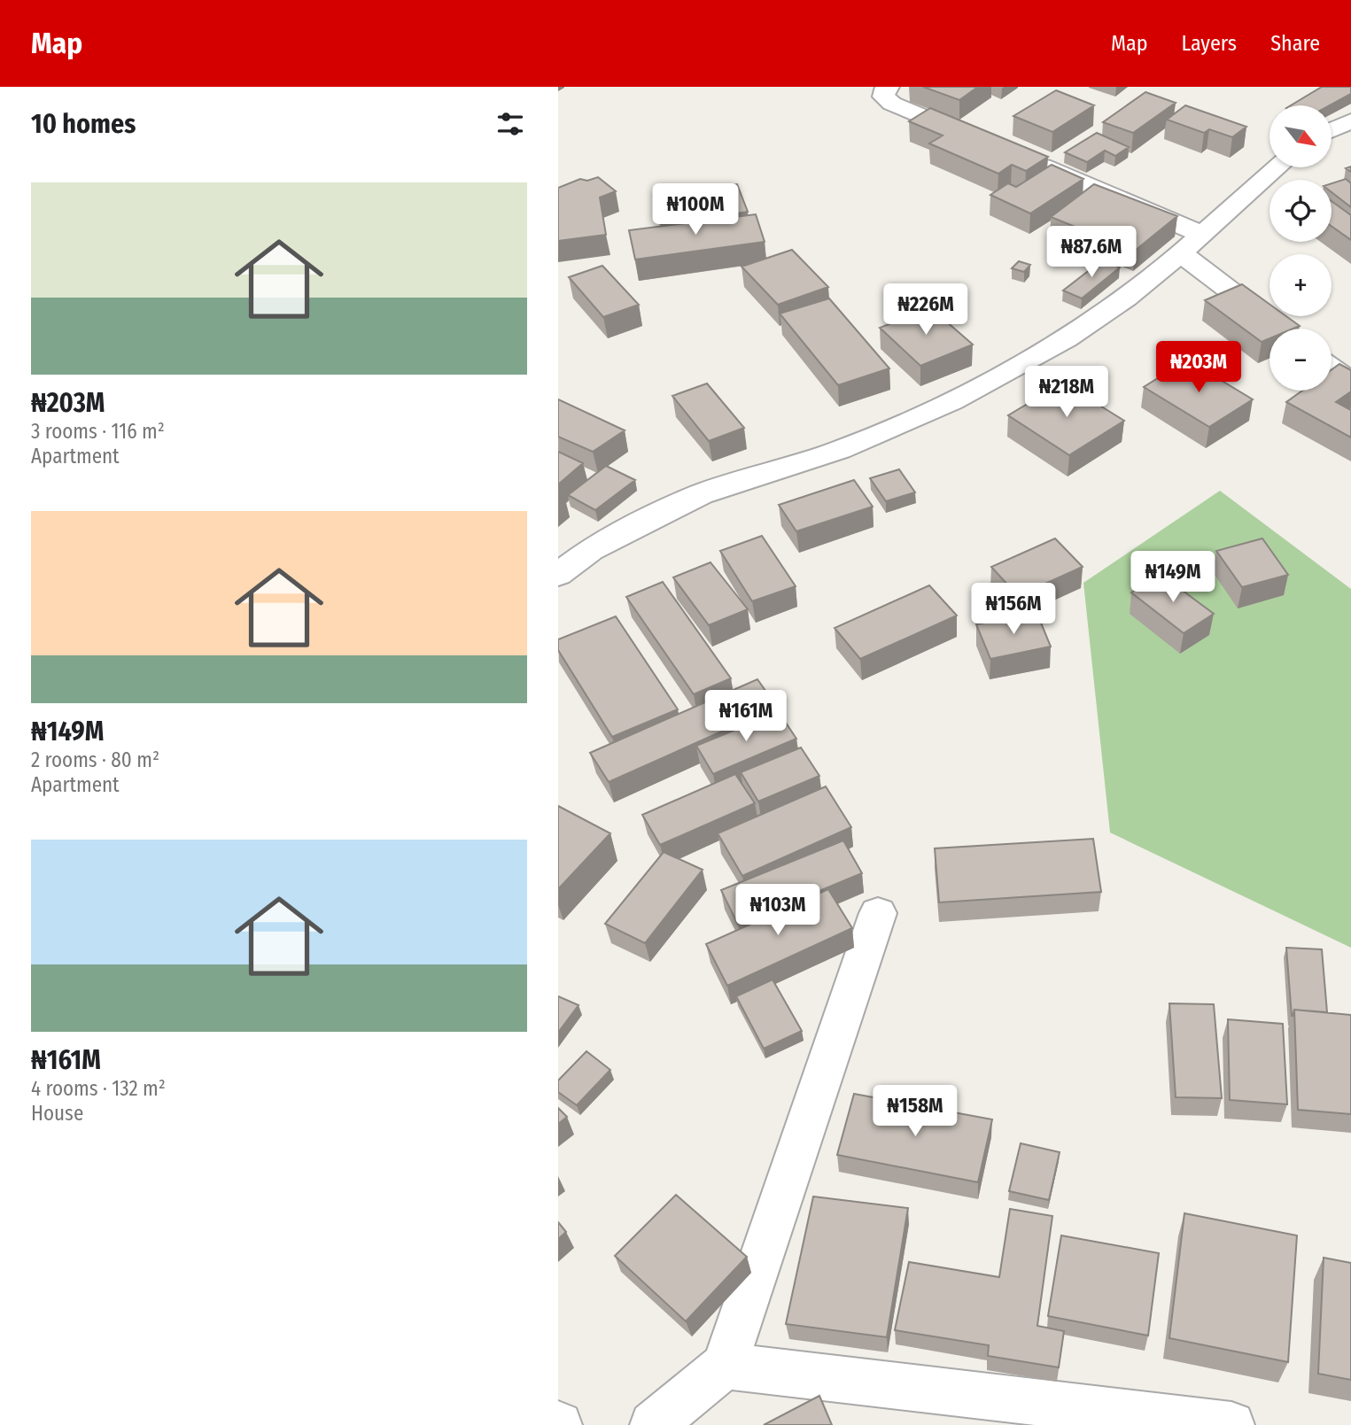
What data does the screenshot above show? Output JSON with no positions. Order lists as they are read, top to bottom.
{
  "north": "bottom right",
  "page": {
    "header": "Map",
    "nav": ["Map", "Layers", "Share"],
    "heading": "10 homes",
    "map_buttons": ["+", "−"],
    "list": [
      {
        "name": "₦203M",
        "note": "3 rooms · 116 m² · Apartment"
      },
      {
        "name": "₦149M",
        "note": "2 rooms · 80 m² · Apartment"
      },
      {
        "name": "₦161M",
        "note": "4 rooms · 132 m² · House"
      }
    ],
    "price": [
      "₦100M",
      "₦87.6M",
      "₦226M",
      "₦203M",
      "₦218M",
      "₦149M",
      "₦156M",
      "₦161M",
      "₦103M",
      "₦158M"
    ]
  }
}
